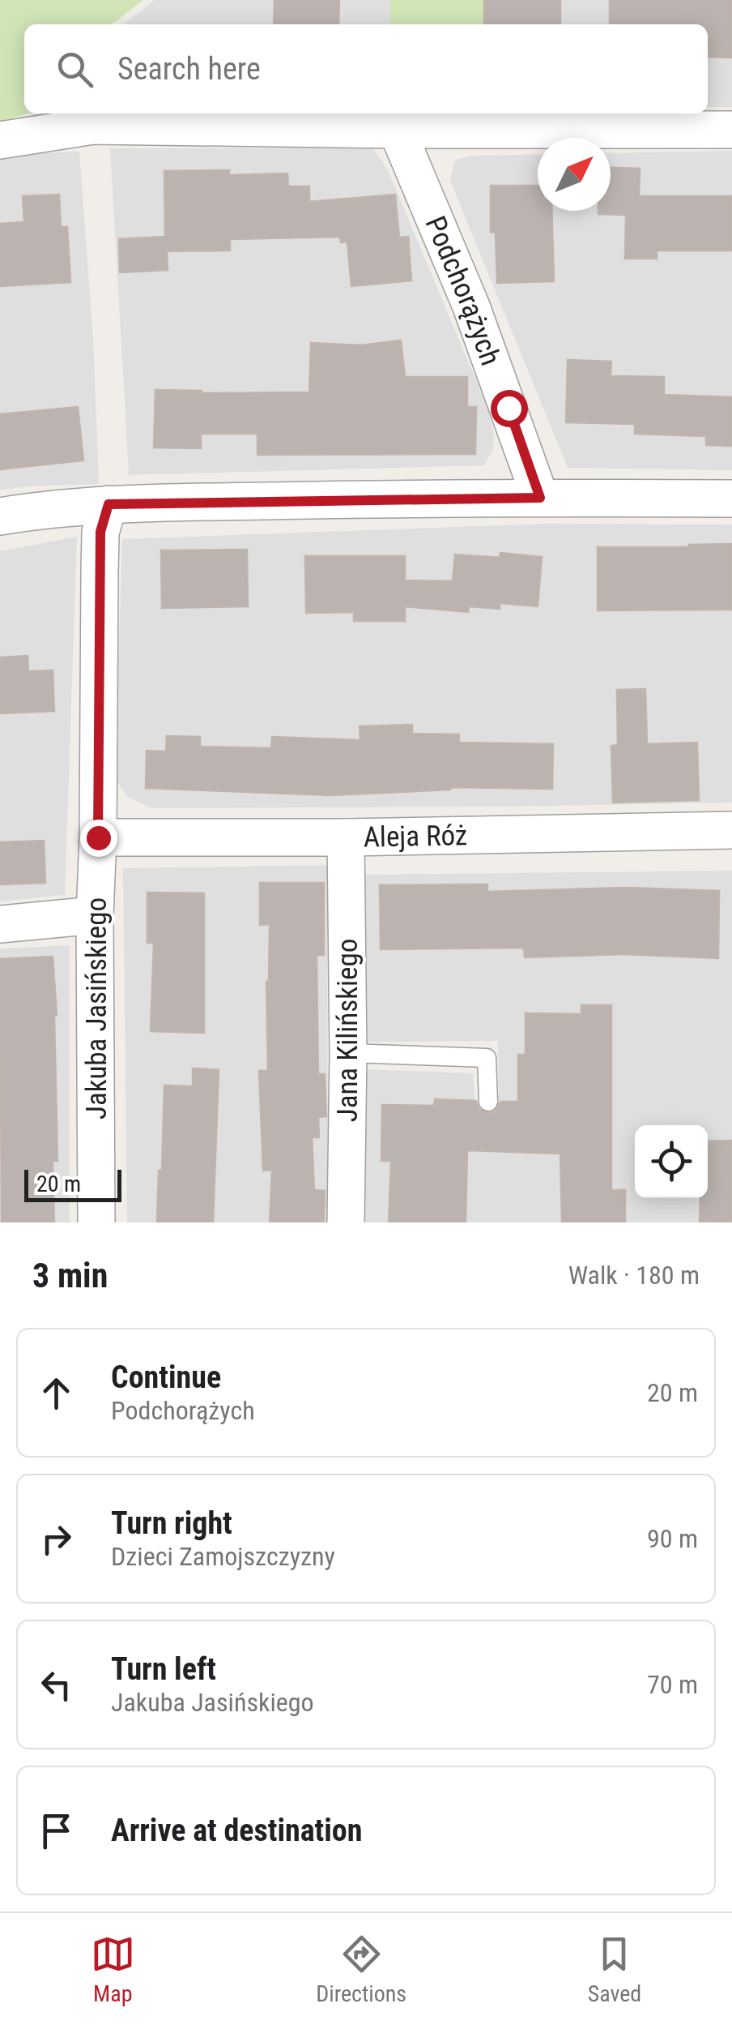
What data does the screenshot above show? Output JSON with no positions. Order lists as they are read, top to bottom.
{
  "streets": {
    "street": [
      "Podchorążych",
      "Aleja Róż",
      "Jakuba Jasińskiego",
      "Jana Kilińskiego"
    ]
  },
  "crossings": [
    ["Aleja Róż", "Jakuba Jasińskiego"],
    ["Aleja Róż", "Jana Kilińskiego"]
  ],
  "scale_bar": "20 m",
  "north": "top right",
  "page": {
    "search": "Search here",
    "scale": "20 m",
    "heading": ["3 min", "Walk · 180 m"],
    "list": [
      ["Continue", "Podchorążych", "20 m"],
      ["Turn right", "Dzieci Zamojszczyzny", "90 m"],
      ["Turn left", "Jakuba Jasińskiego", "70 m"],
      "Arrive at destination"
    ],
    "nav": ["Map", "Directions", "Saved"]
  }
}
